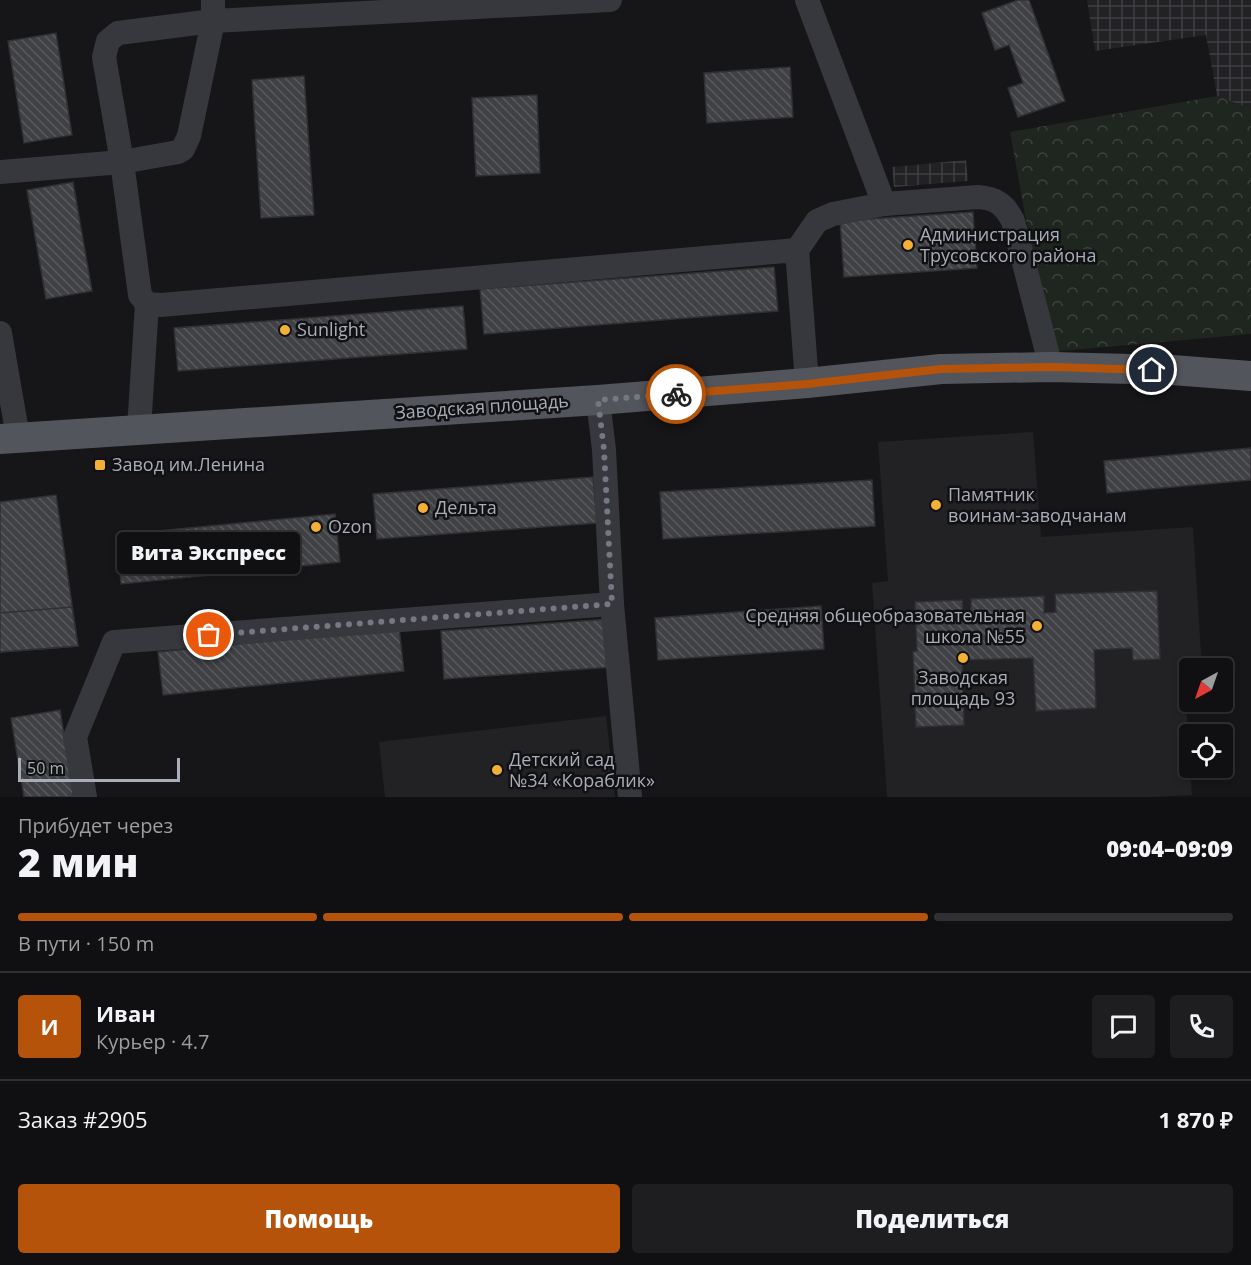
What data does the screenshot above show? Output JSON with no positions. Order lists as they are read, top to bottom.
{
  "streets": {
    "main road": ["Заводская площадь"]
  },
  "places": {
    "other": [
      "Администрация Трусовского района",
      "Sunlight",
      "Памятник воинам-заводчанам",
      "Дельта",
      "Ozon",
      "Средняя общеобразовательная школа №55",
      "Вита Экспресс",
      "Заводская площадь 93",
      "Детский сад №34 «Кораблик»"
    ],
    "transit": ["Завод им.Ленина"]
  },
  "scale_bar": "50 m",
  "north": "bottom left",
  "page": {
    "bubble": "Вита Экспресс",
    "scale": "50 m",
    "heading": ["2 мин", "Прибудет через", "09:04–09:09"],
    "panel": [
      "Иван",
      "Курьер · 4.7",
      "Заказ #2905",
      "1 870 ₽"
    ],
    "bar": "В пути · 150 m",
    "round": "И",
    "buttons": ["Помощь", "Поделиться"]
  }
}
